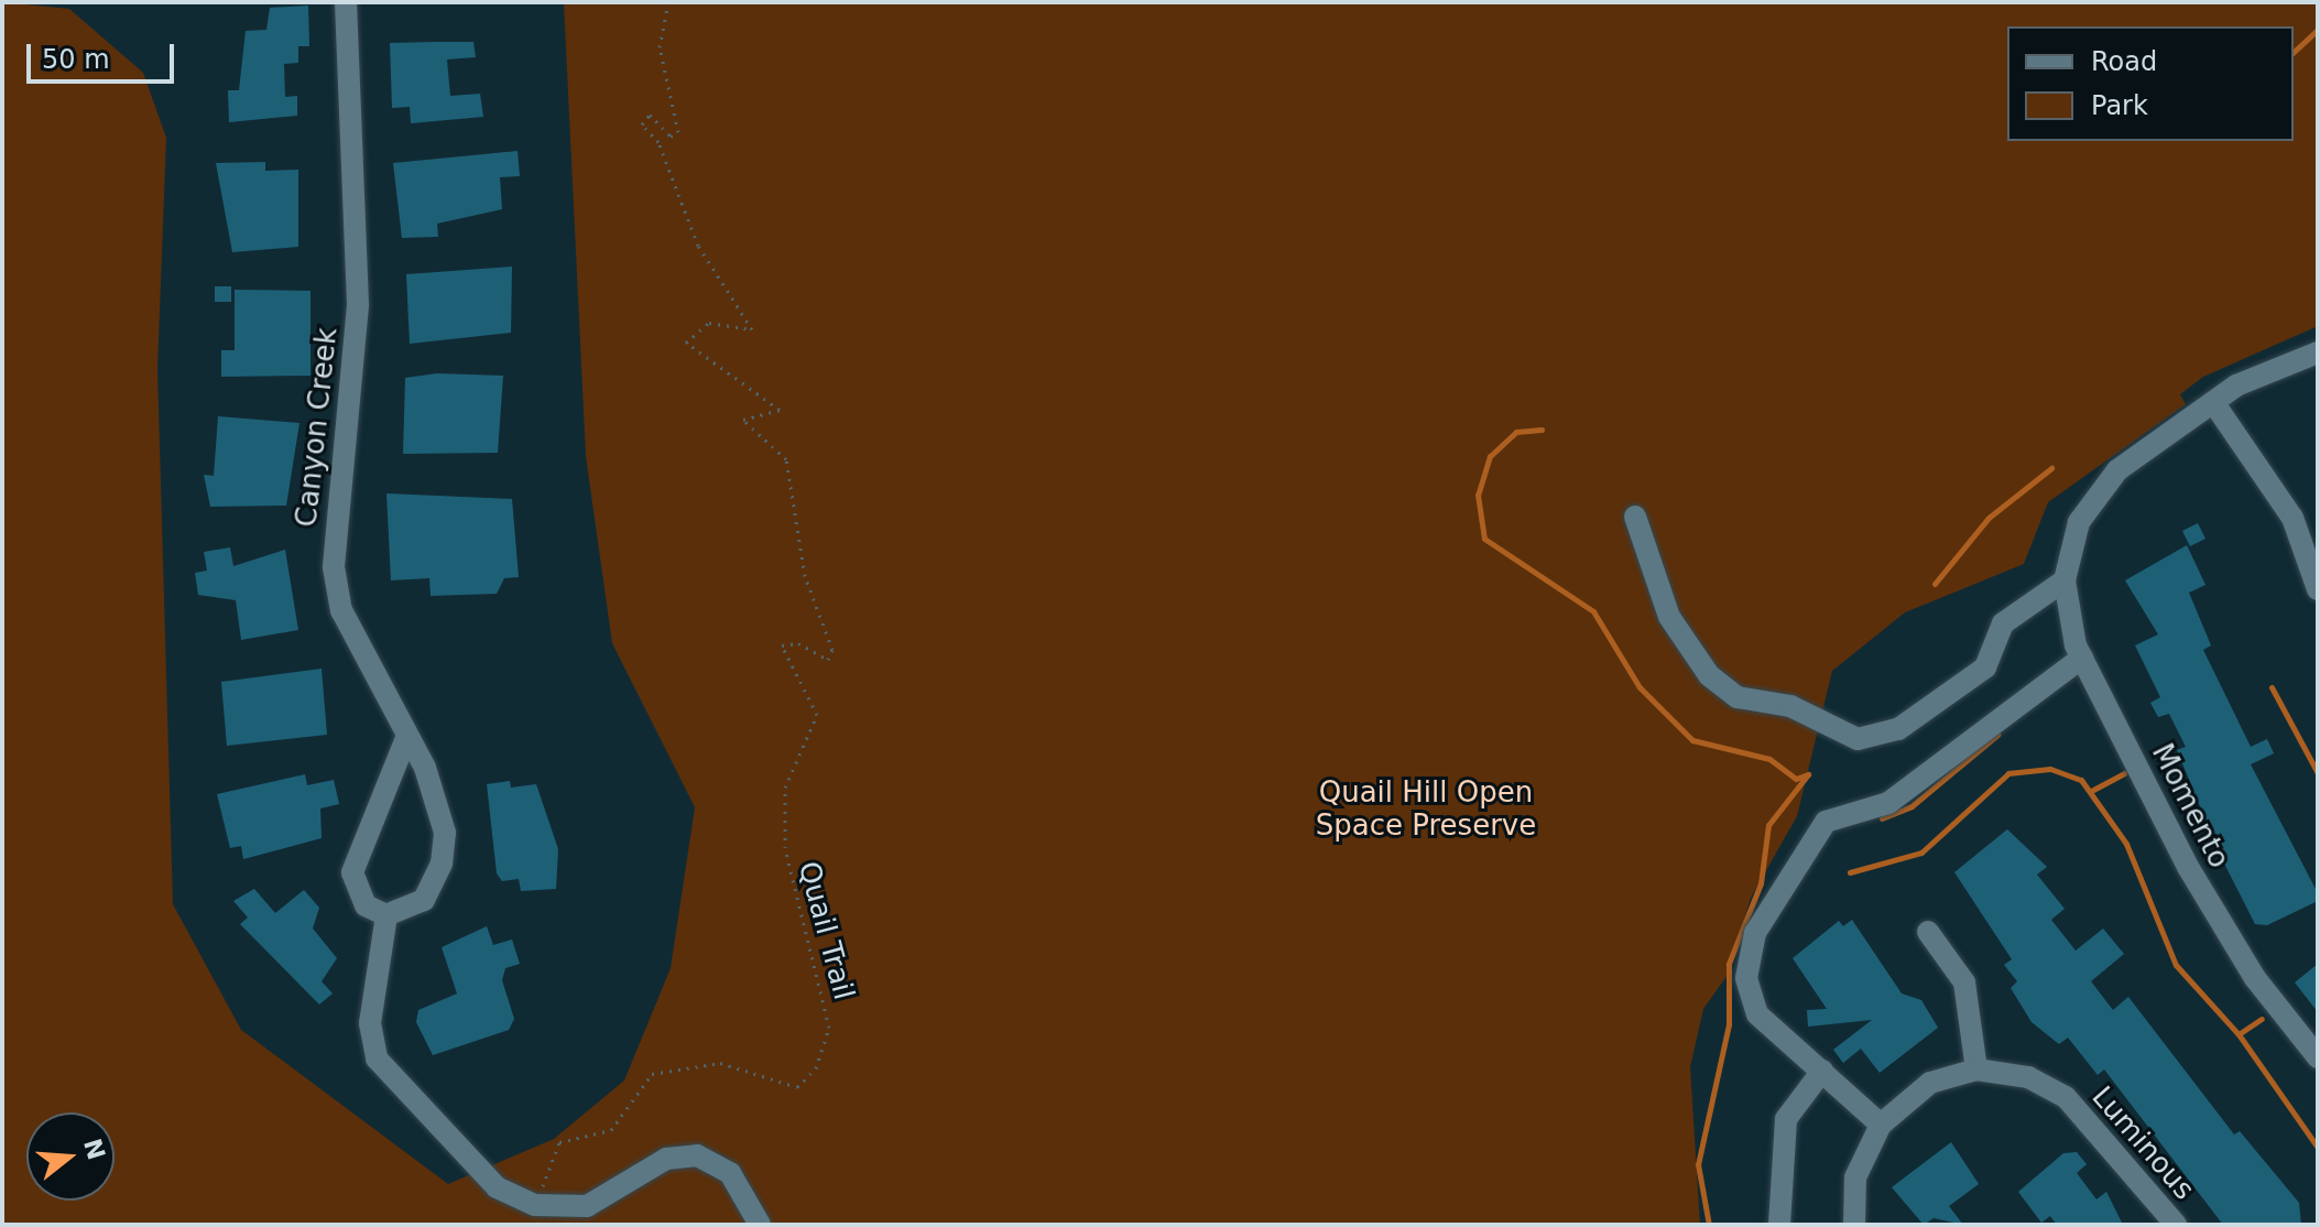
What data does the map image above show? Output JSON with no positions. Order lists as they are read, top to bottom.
{
  "streets": {
    "street": ["Canyon Creek", "Momento", "Luminous"],
    "path": ["Quail Trail"]
  },
  "parks": ["Quail Hill Open Space Preserve"],
  "legend": ["Road", "Park"],
  "scale_bar": "50 m",
  "north": "right"
}
